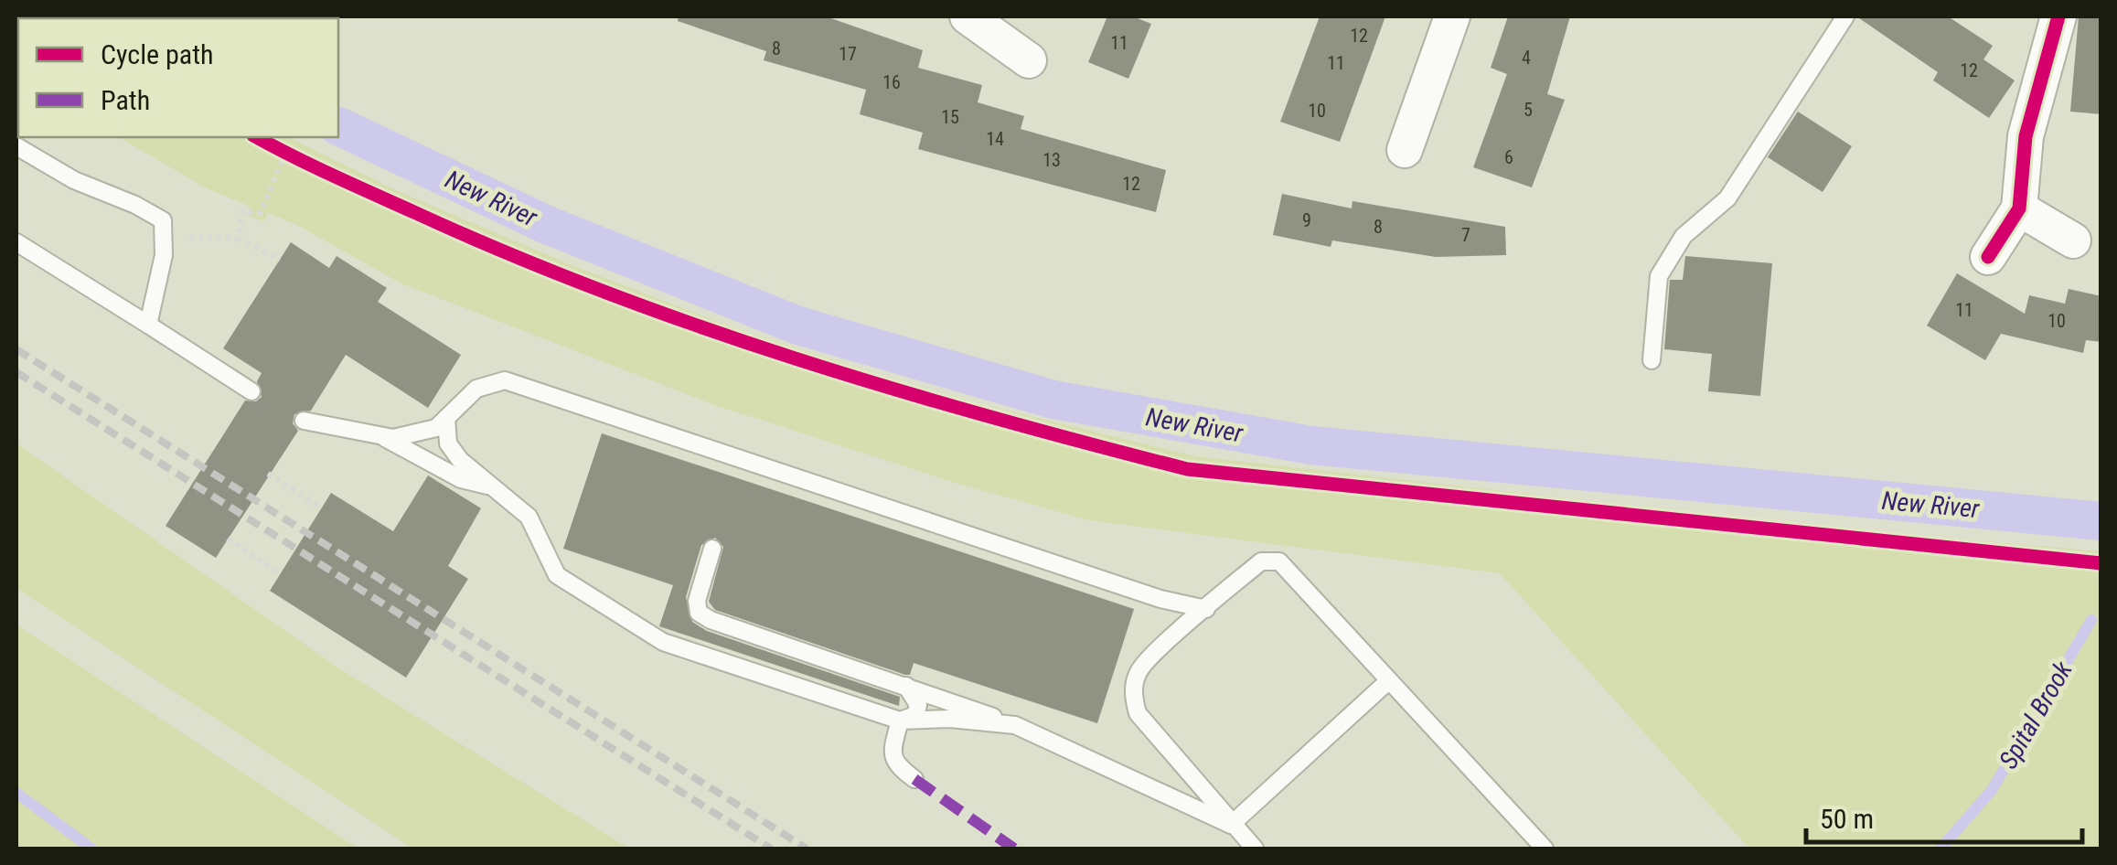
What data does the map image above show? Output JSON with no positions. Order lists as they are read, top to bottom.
{
  "water": ["New River", "Spital Brook"],
  "house_numbers": [
    "12",
    "11",
    "8",
    "17",
    "4",
    "11",
    "12",
    "16",
    "5",
    "10",
    "15",
    "14",
    "6",
    "13",
    "12",
    "9",
    "8",
    "7",
    "11",
    "10"
  ],
  "legend": ["Cycle path", "Path"],
  "scale_bar": "50 m"
}
